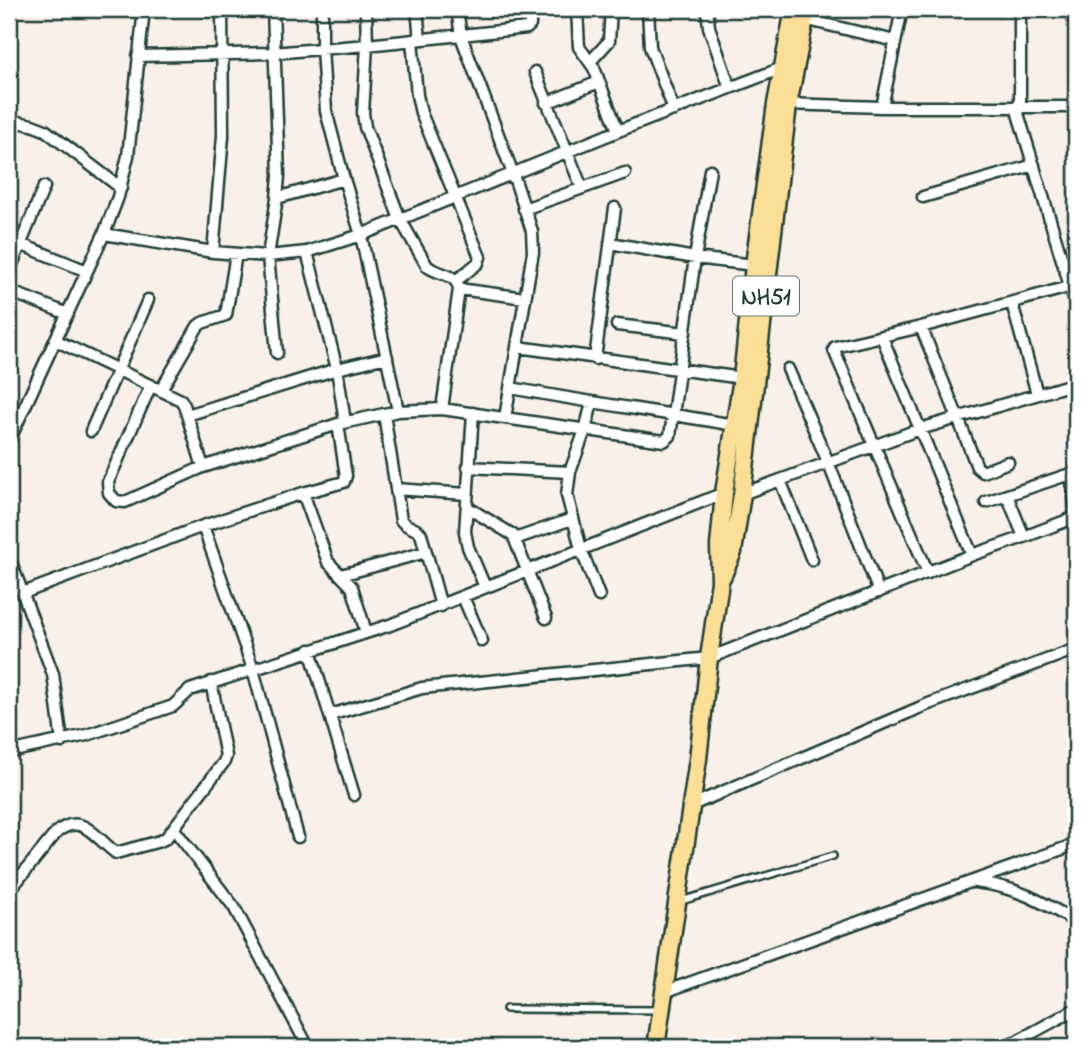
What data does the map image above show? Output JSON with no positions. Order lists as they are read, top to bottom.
{
  "streets": {
    "highway": ["NH51"]
  }
}
